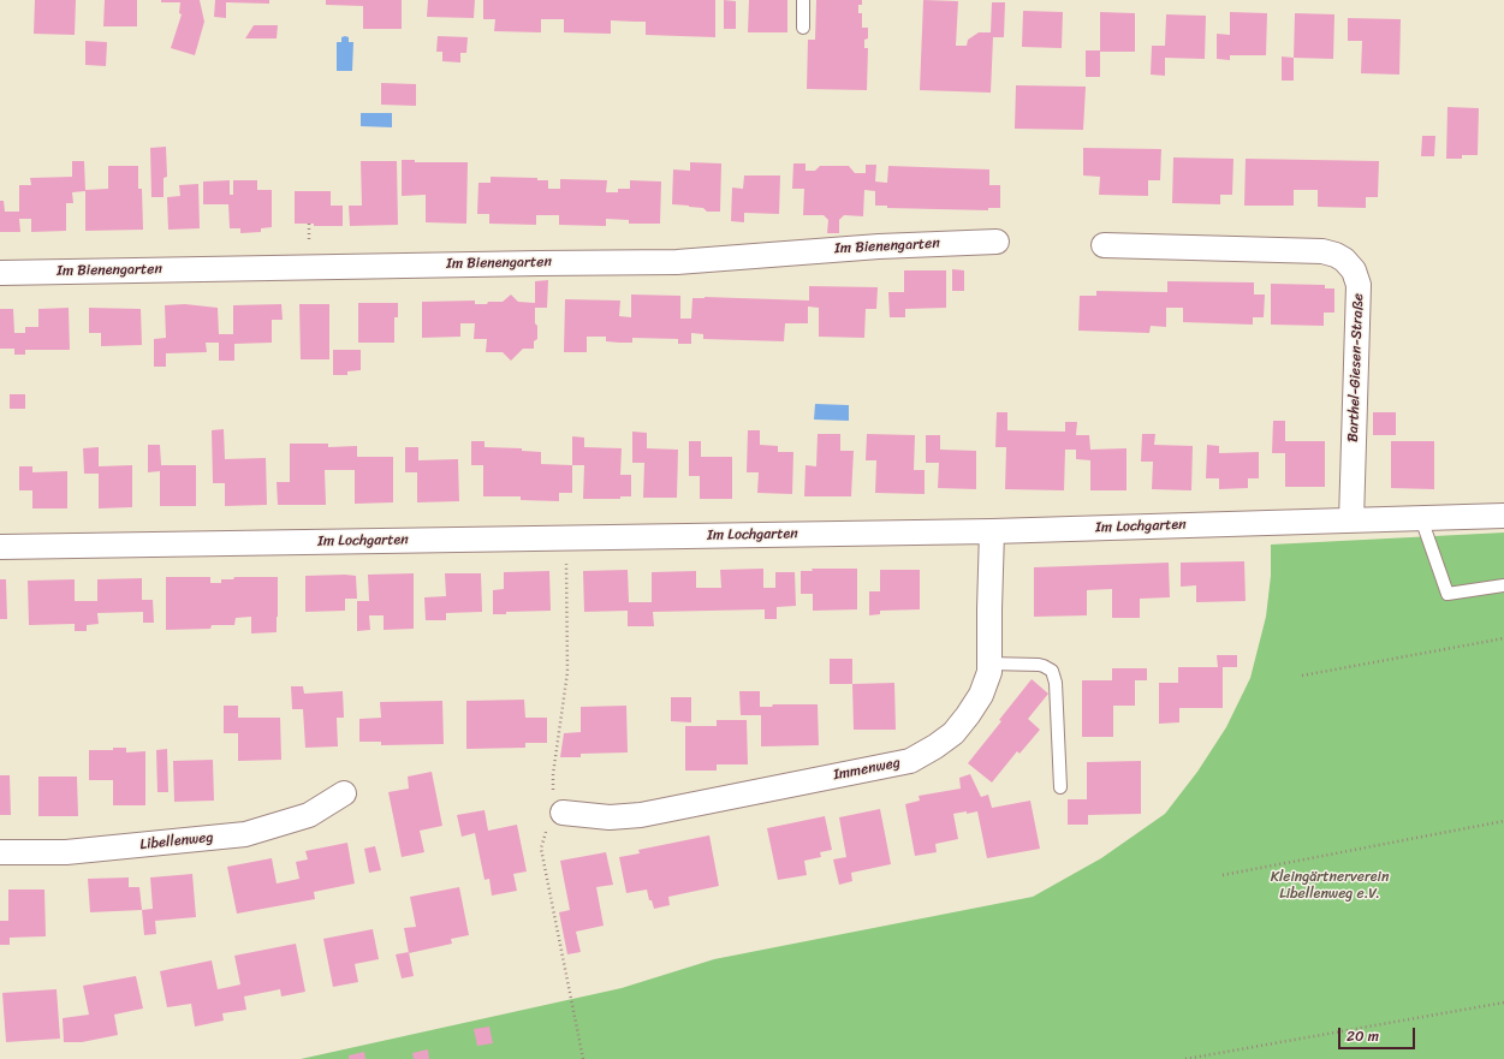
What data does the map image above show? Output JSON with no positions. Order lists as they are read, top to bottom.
{
  "streets": {
    "street": [
      "Im Bienengarten",
      "Barthel-Giesen-Straße",
      "Im Lochgarten",
      "Immenweg",
      "Libellenweg"
    ]
  },
  "crossings": [
    ["Barthel-Giesen-Straße", "Im Lochgarten"],
    ["Im Lochgarten", "Immenweg"]
  ],
  "parks": ["Kleingärtnerverein Libellenweg e.V."],
  "scale_bar": "20 m"
}
